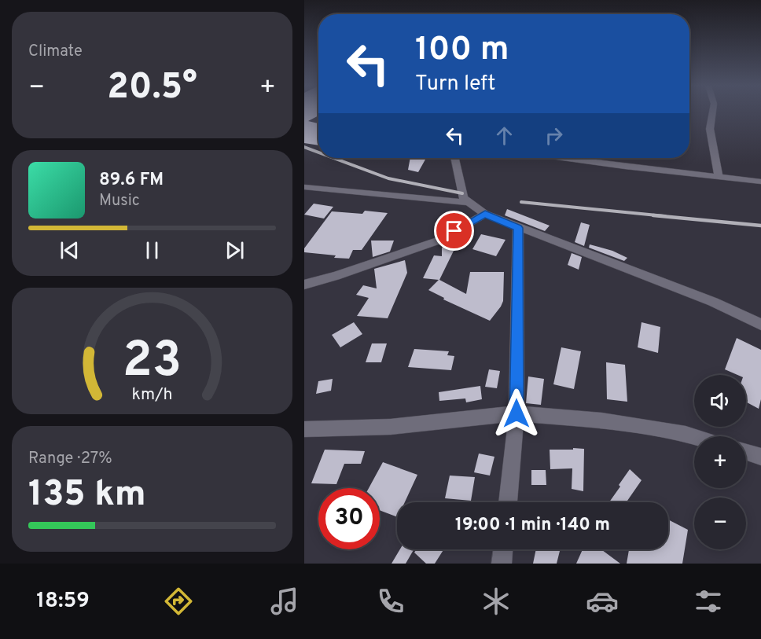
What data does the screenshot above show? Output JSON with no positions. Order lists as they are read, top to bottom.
{
  "page": {
    "tile": [
      "Climate",
      ["Range · 27%", "135 km"]
    ],
    "turn": ["100 m", "Turn left"],
    "heat": ["−", "20.5°", "+"],
    "song": ["89.6 FM", "Music"],
    "map_buttons": ["+", "−"],
    "limit": "30",
    "trip": "19:00 · 1 min · 140 m",
    "tabs": "18:59",
    "gauge": ["23", "km/h"]
  }
}
